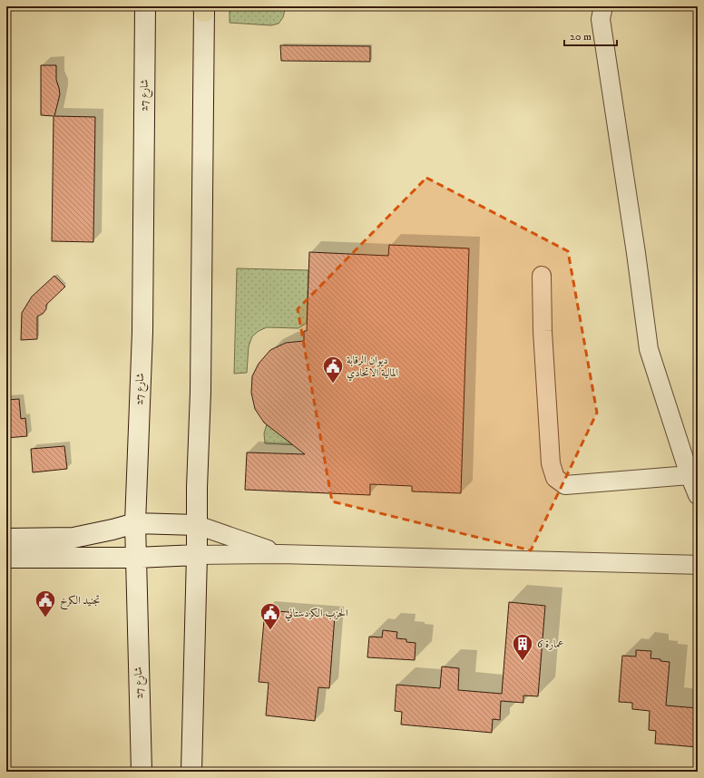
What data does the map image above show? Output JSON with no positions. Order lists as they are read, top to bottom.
{
  "streets": {
    "main road": ["شارع 27"]
  },
  "places": {
    "public building": ["ديوان الرقابة المالية الاتحادي", "تجنيد الكرخ", "الحزب الكردستاني"],
    "building": ["عمارة 6"]
  },
  "scale_bar": "20 m"
}
